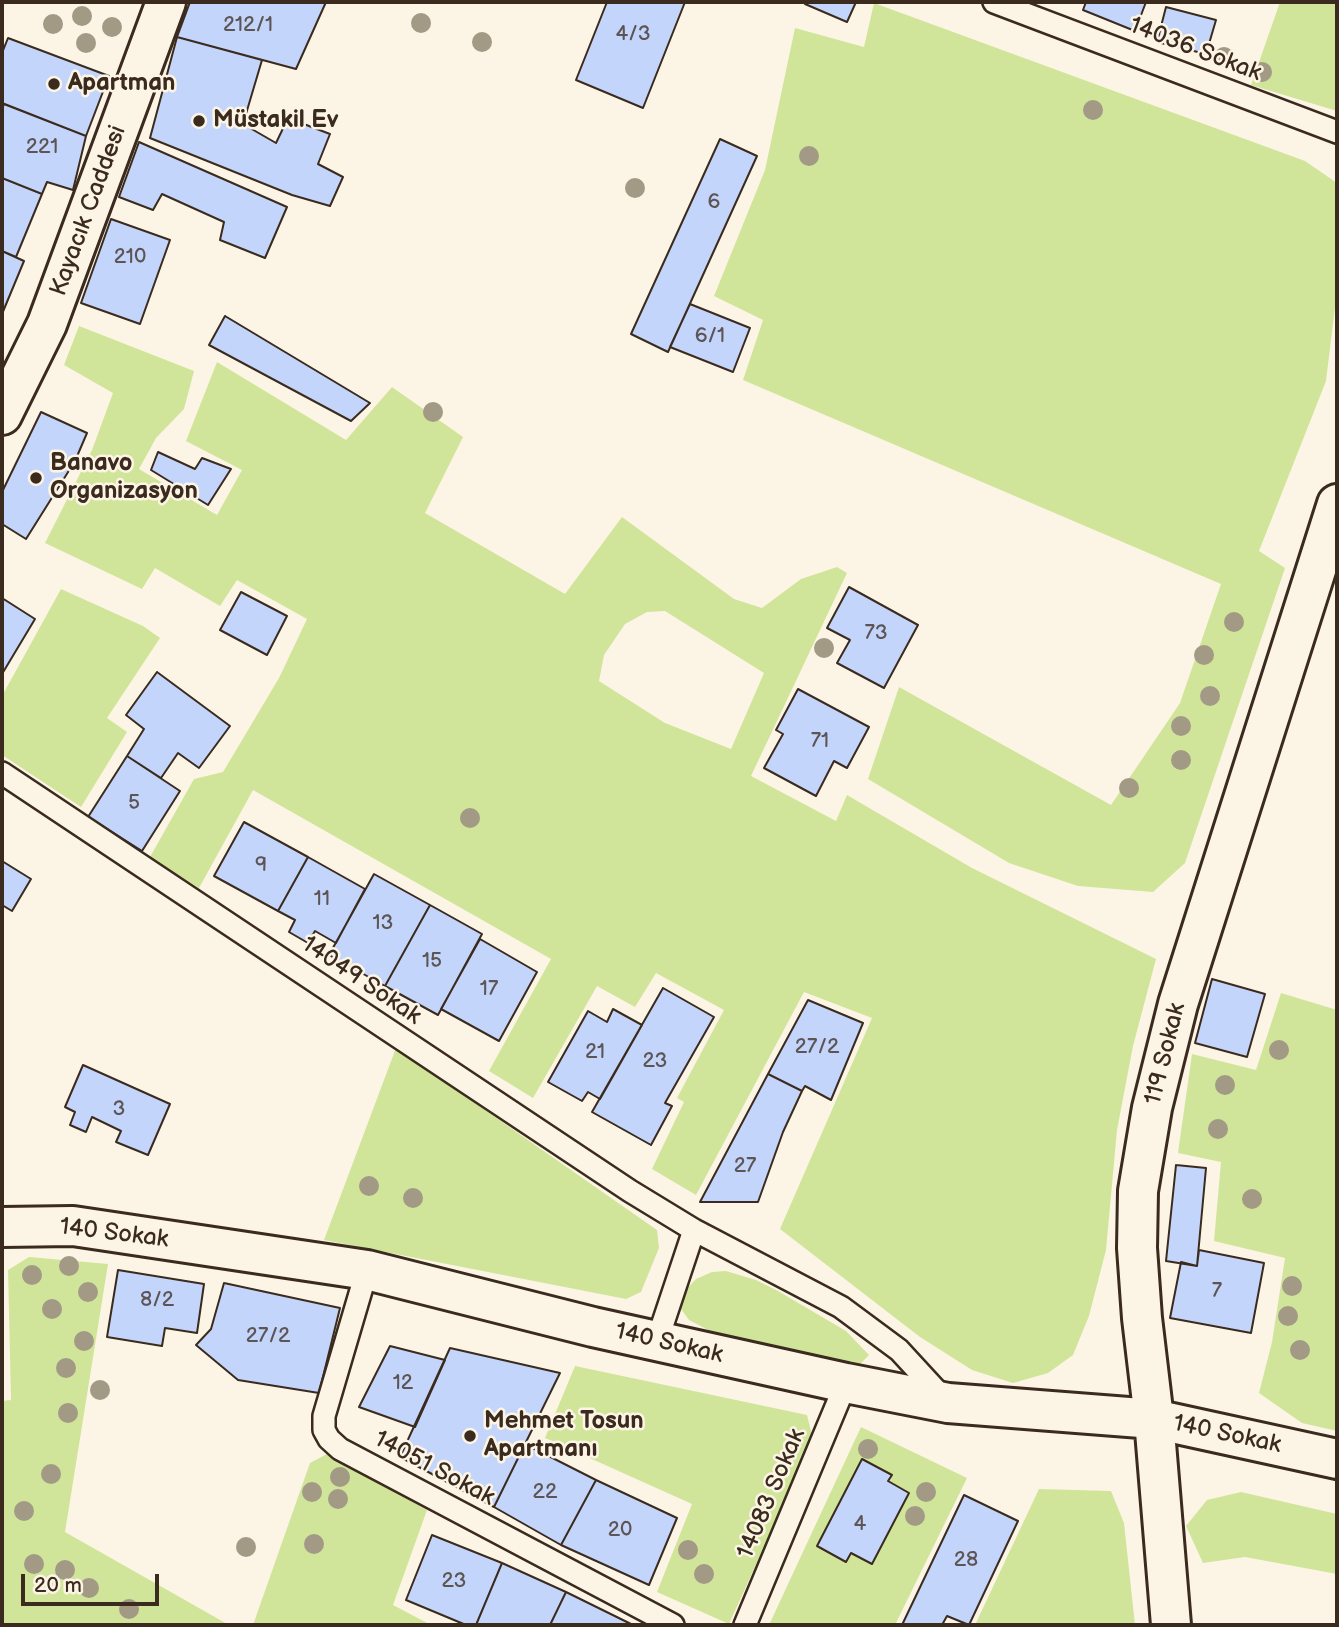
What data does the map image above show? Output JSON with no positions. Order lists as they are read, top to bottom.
{
  "streets": {
    "street": ["Kayacık Caddesi", "119 Sokak", "140 Sokak"],
    "lane": [
      "14036 Sokak",
      "14049 Sokak",
      "14051 Sokak",
      "14083 Sokak"
    ]
  },
  "crossings": [
    ["14049 Sokak", "140 Sokak"],
    ["119 Sokak", "140 Sokak"],
    ["140 Sokak", "14051 Sokak"],
    ["140 Sokak", "14083 Sokak"]
  ],
  "places": [
    "Apartman",
    "Müstakil Ev",
    "Banavo Organizasyon",
    "Mehmet Tosun Apartmanı"
  ],
  "house_numbers": [
    "212/1",
    "4/3",
    "221",
    "6",
    "210",
    "6/1",
    "73",
    "71",
    "5",
    "9",
    "11",
    "13",
    "15",
    "17",
    "27/2",
    "21",
    "23",
    "3",
    "27",
    "7",
    "8/2",
    "27/2",
    "12",
    "22",
    "4",
    "20",
    "28",
    "23"
  ],
  "scale_bar": "20 m"
}
